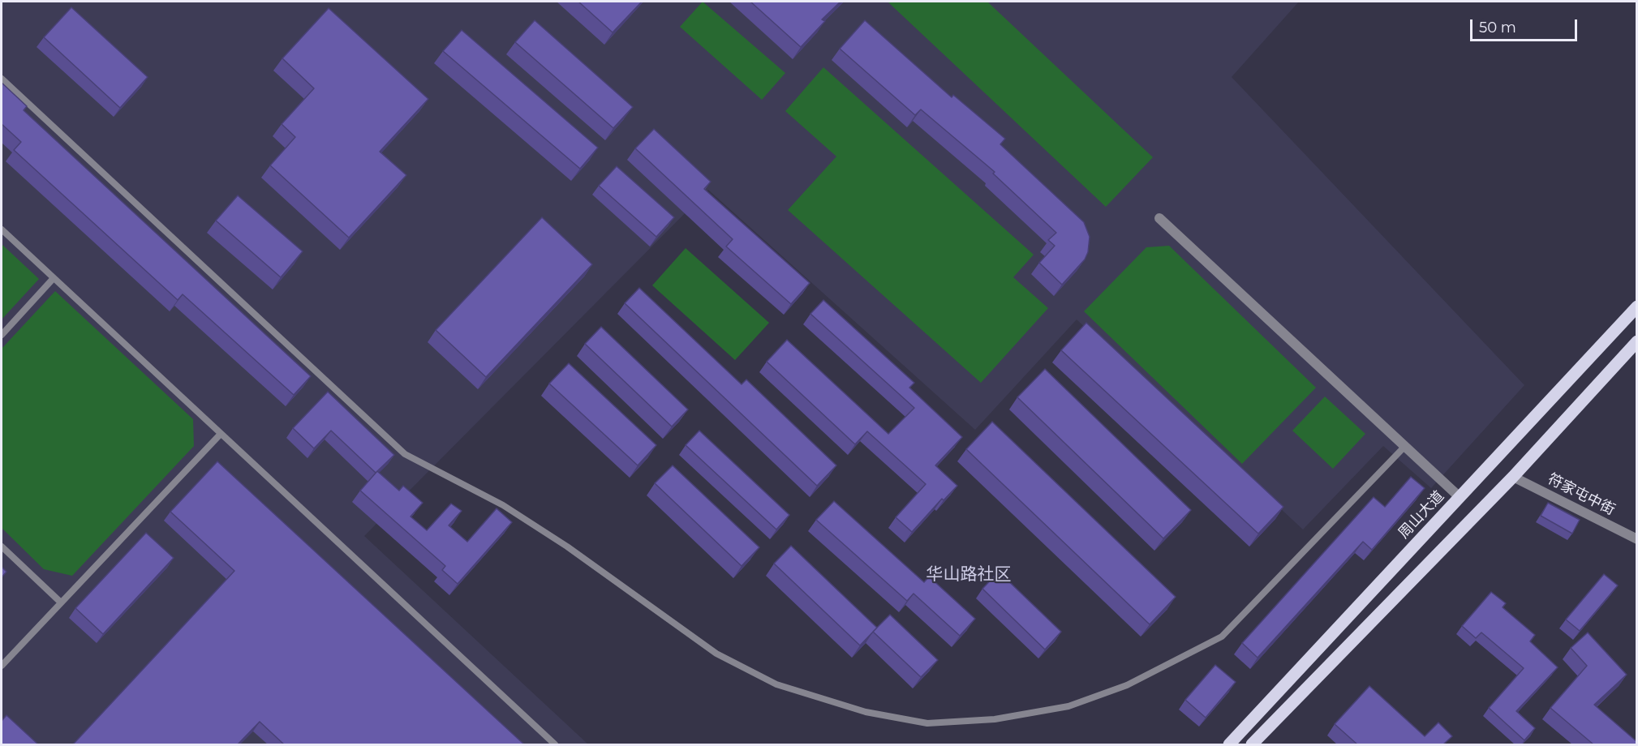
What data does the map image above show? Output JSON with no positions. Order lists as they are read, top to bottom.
{
  "streets": {
    "main road": ["周山大道"],
    "street": ["符家屯中街"]
  },
  "districts": ["华山路社区"],
  "scale_bar": "50 m"
}
